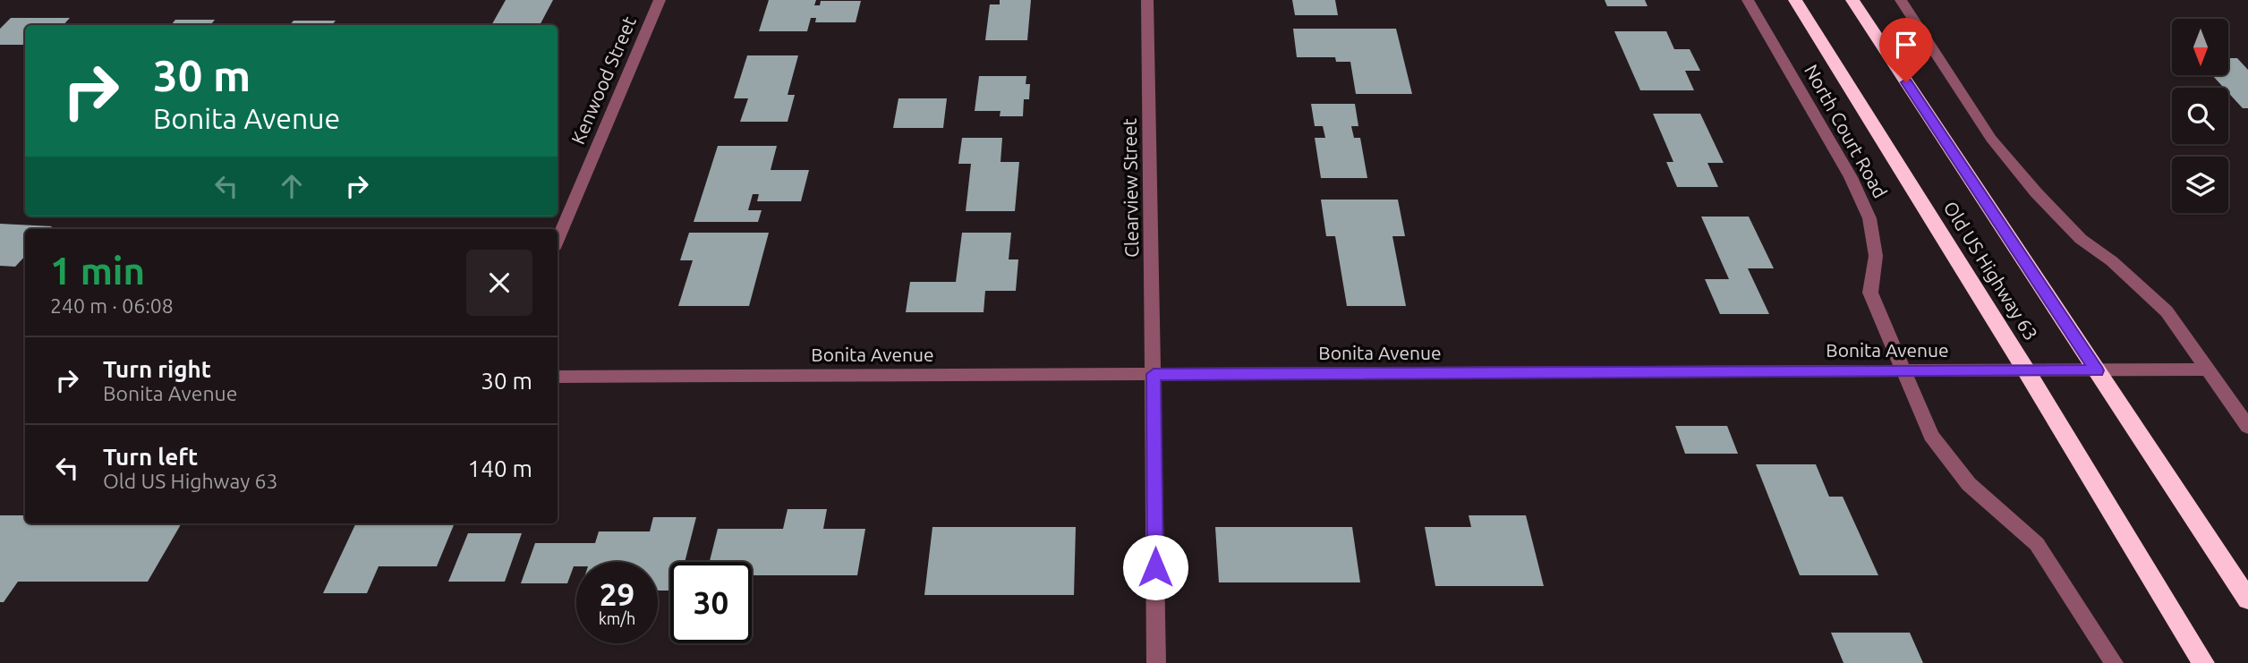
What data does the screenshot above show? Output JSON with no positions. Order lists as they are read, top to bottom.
{
  "streets": {
    "highway": ["Old US Highway 63"],
    "street": [
      "Kenwood Street",
      "North Court Road",
      "Clearview Street",
      "Bonita Avenue"
    ]
  },
  "crossings": [
    ["North Court Road", "Bonita Avenue"],
    ["Clearview Street", "Bonita Avenue"],
    ["Old US Highway 63", "Bonita Avenue"]
  ],
  "north": "bottom",
  "page": {
    "turn": ["30 m", "Bonita Avenue"],
    "heading": ["1 min", "240 m · 06:08"],
    "list": [
      {
        "name": "Turn right",
        "note": "Bonita Avenue",
        "value": "30 m"
      },
      {
        "name": "Turn left",
        "note": "Old US Highway 63",
        "value": "140 m"
      }
    ],
    "speed": "29 km/h",
    "limit": "30"
  }
}
